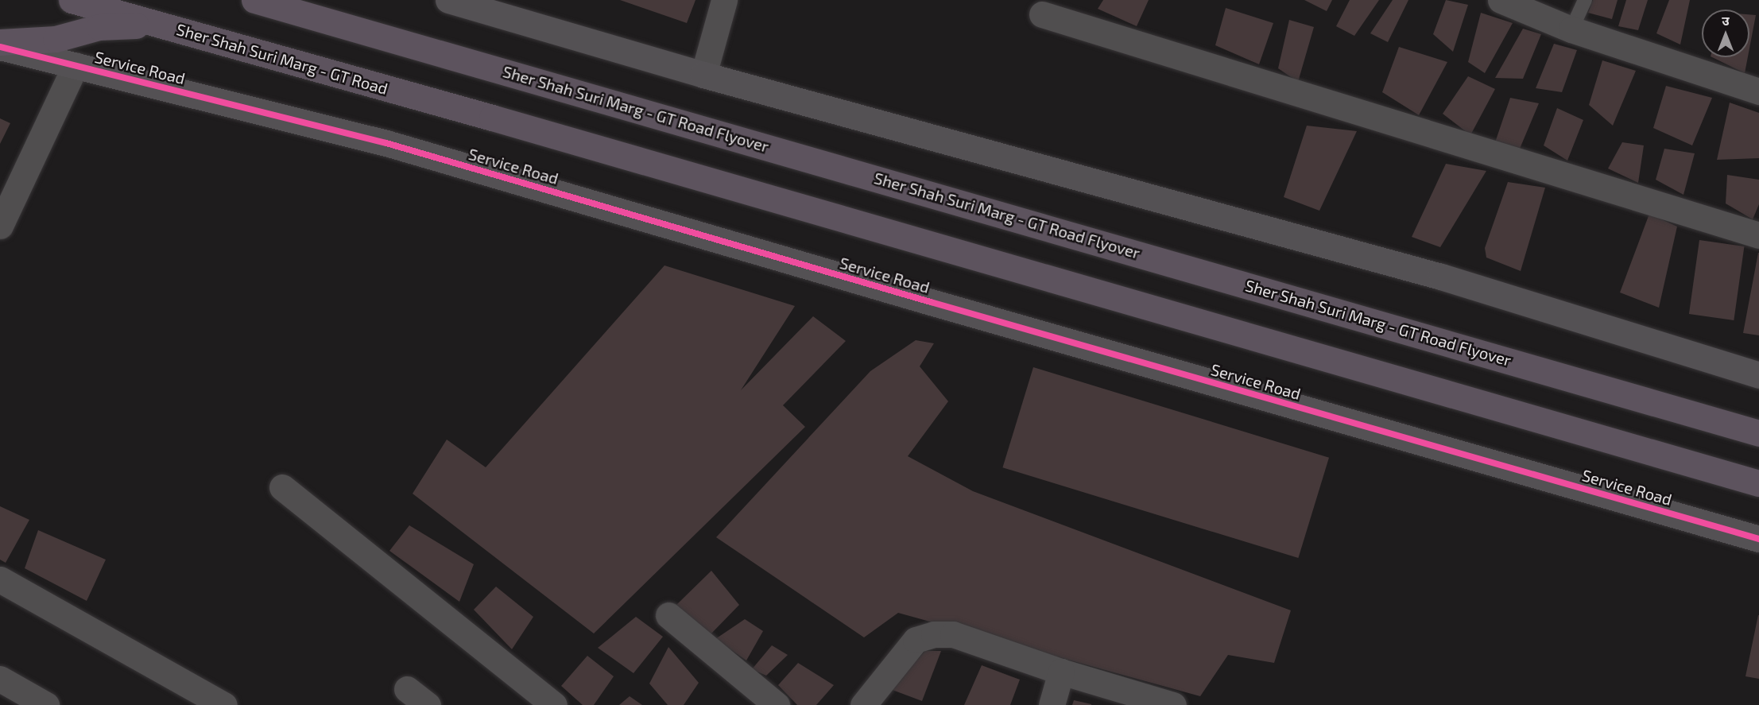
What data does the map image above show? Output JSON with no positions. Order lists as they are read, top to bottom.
{
  "streets": {
    "highway": ["Sher Shah Suri Marg - GT Road", "Sher Shah Suri Marg - GT Road Flyover"],
    "street": ["Service Road"]
  },
  "north": "top"
}
